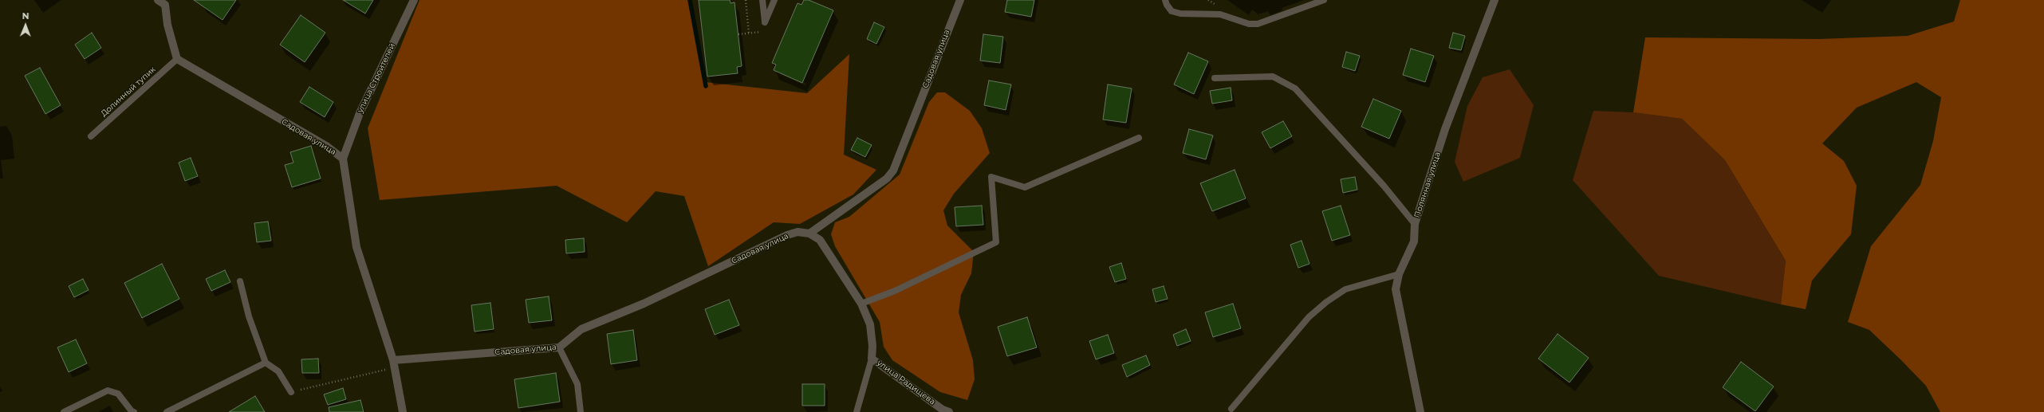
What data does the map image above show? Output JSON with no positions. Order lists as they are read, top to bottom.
{
  "streets": {
    "street": [
      "Садовая улица",
      "улица Строителей",
      "Полянная улица",
      "улица Радищева"
    ],
    "lane": ["Долинный тупик"]
  },
  "crossings": [
    ["Садовая улица", "улица Строителей"],
    ["Садовая улица", "Долинный тупик"],
    ["Садовая улица", "улица Радищева"]
  ],
  "north": "top"
}
